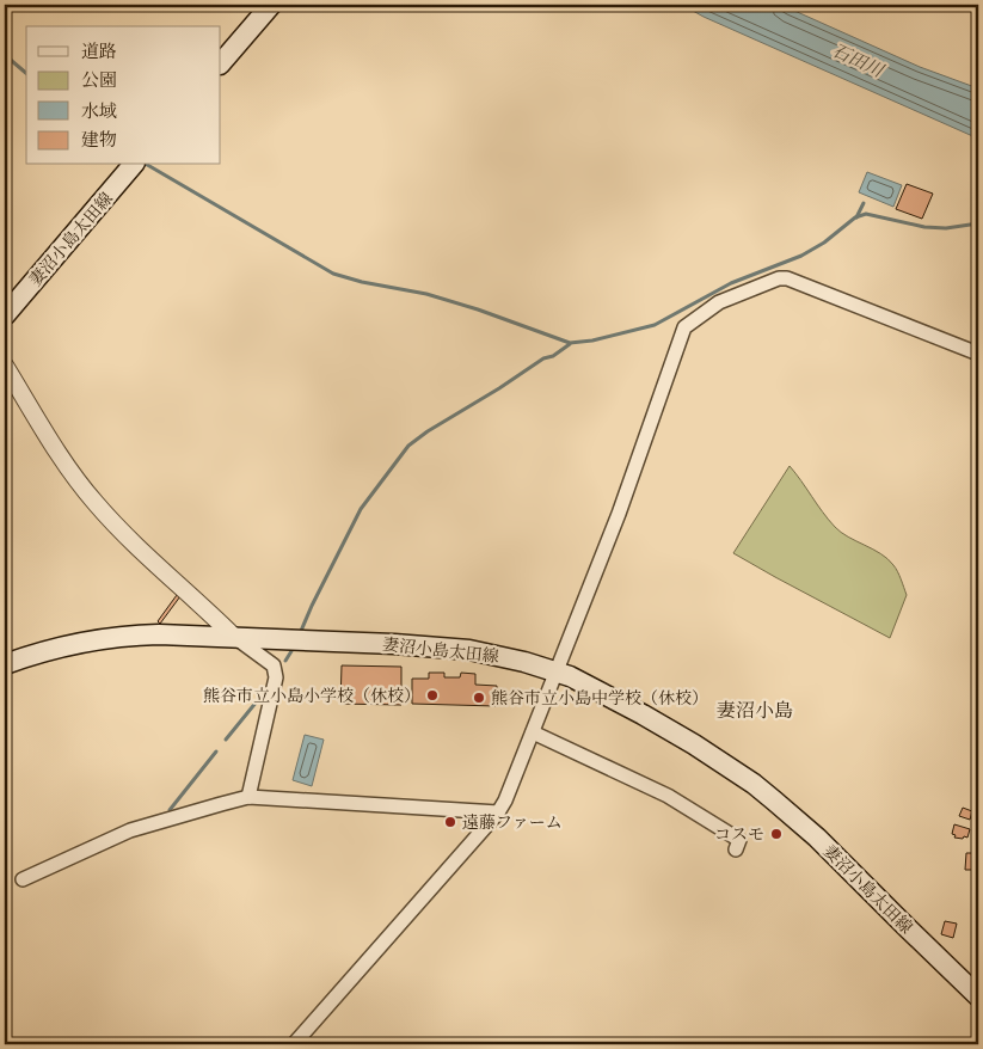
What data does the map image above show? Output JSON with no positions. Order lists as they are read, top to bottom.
{
  "streets": {
    "main road": ["妻沼小島太田線"]
  },
  "districts": ["妻沼小島"],
  "water": ["石田川"],
  "places": [
    "熊谷市立小島小学校（休校）",
    "熊谷市立小島中学校（休校）",
    "遠藤ファーム",
    "コスモ"
  ],
  "legend": [
    "道路",
    "公園",
    "水域",
    "建物"
  ]
}
